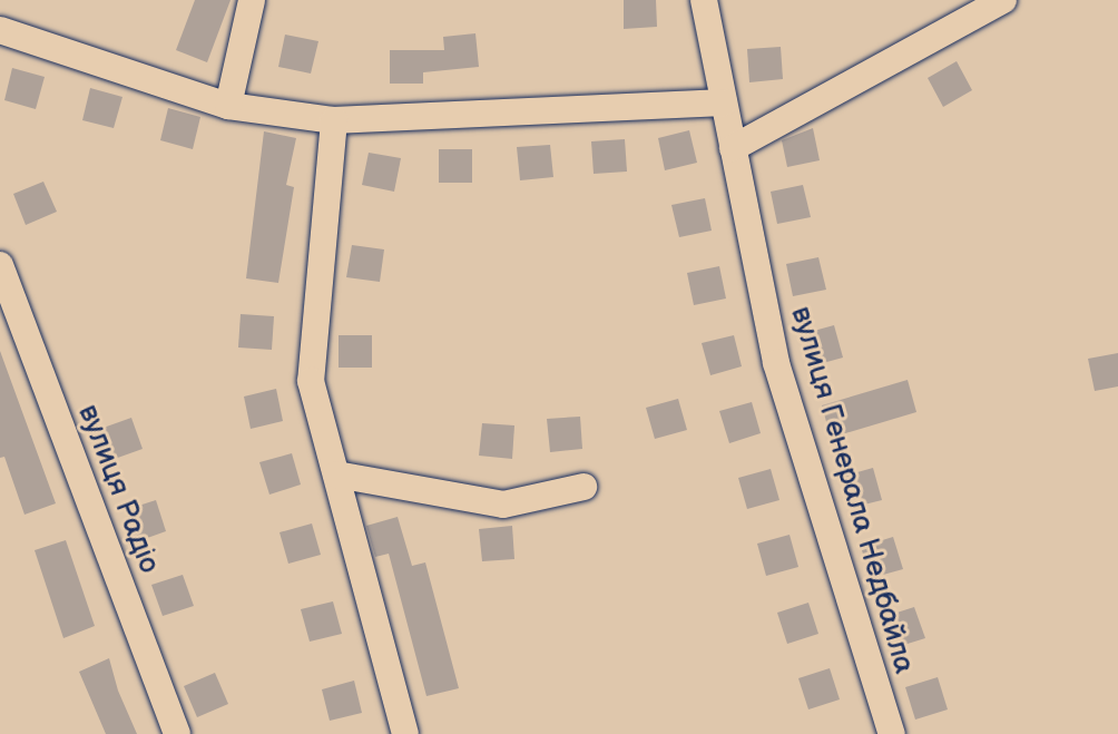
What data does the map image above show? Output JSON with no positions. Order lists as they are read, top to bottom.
{
  "streets": {
    "street": ["вулиця Радіо", "вулиця Генерала Недбайла"]
  }
}
